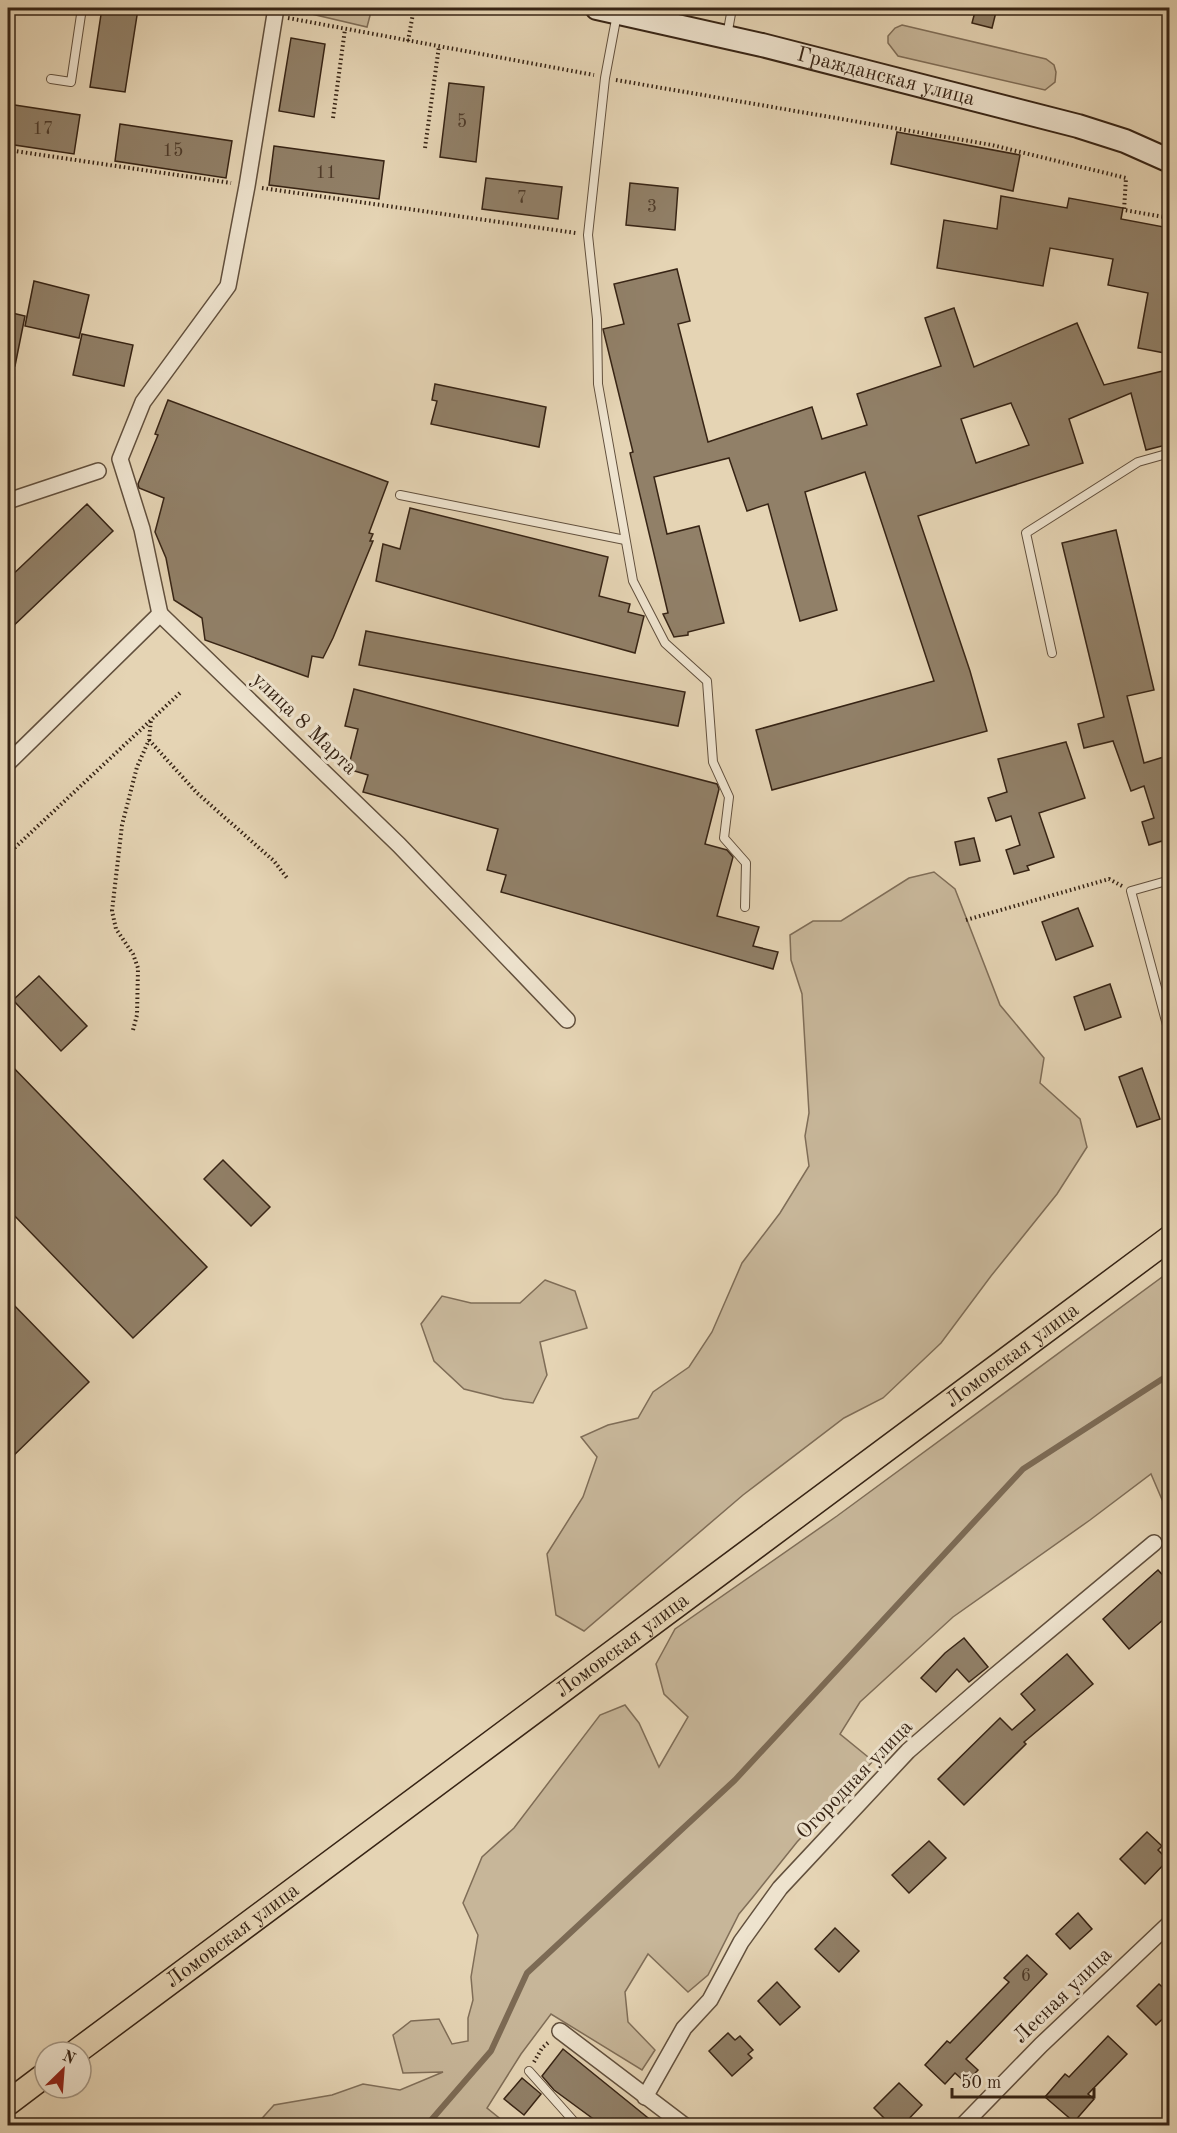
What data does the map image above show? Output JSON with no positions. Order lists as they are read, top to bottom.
{
  "streets": {
    "main road": ["Гражданская улица", "Ломовская улица"],
    "street": ["улица 8 Марта", "Огородная улица", "Лесная улица"]
  },
  "house_numbers": [
    "5",
    "17",
    "15",
    "11",
    "7",
    "3",
    "6"
  ],
  "scale_bar": "50 m",
  "north": "top right"
}
